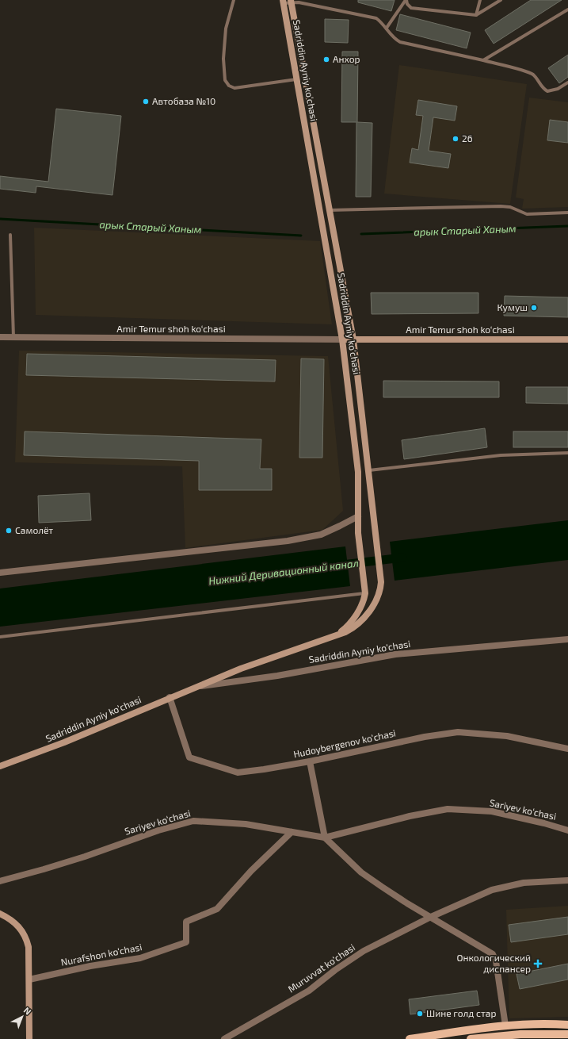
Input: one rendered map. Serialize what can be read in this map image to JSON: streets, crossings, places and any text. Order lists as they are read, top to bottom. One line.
{"streets":{"main road":["Sadriddin Ayniy ko‘chasi","Amir Temur shoh ko‘chasi"],"street":["Hudoybergenov ko‘chasi","Sariyev ko‘chasi","Nurafshon ko‘chasi","Muruvvat ko‘chasi"]},"crossings":[["Sadriddin Ayniy ko‘chasi","Amir Temur shoh ko‘chasi"],["Sadriddin Ayniy ko‘chasi","Hudoybergenov ko‘chasi"],["Sariyev ko‘chasi","Nurafshon ko‘chasi"]],"water":["арык Старый Ханым","Нижний Деривационный канал"],"places":{"other":["Анхор","Автобаза №10","26","Кумуш","Самолёт","Шине голд стар"],"health":["Онкологический диспансер"]},"north":"top right"}
